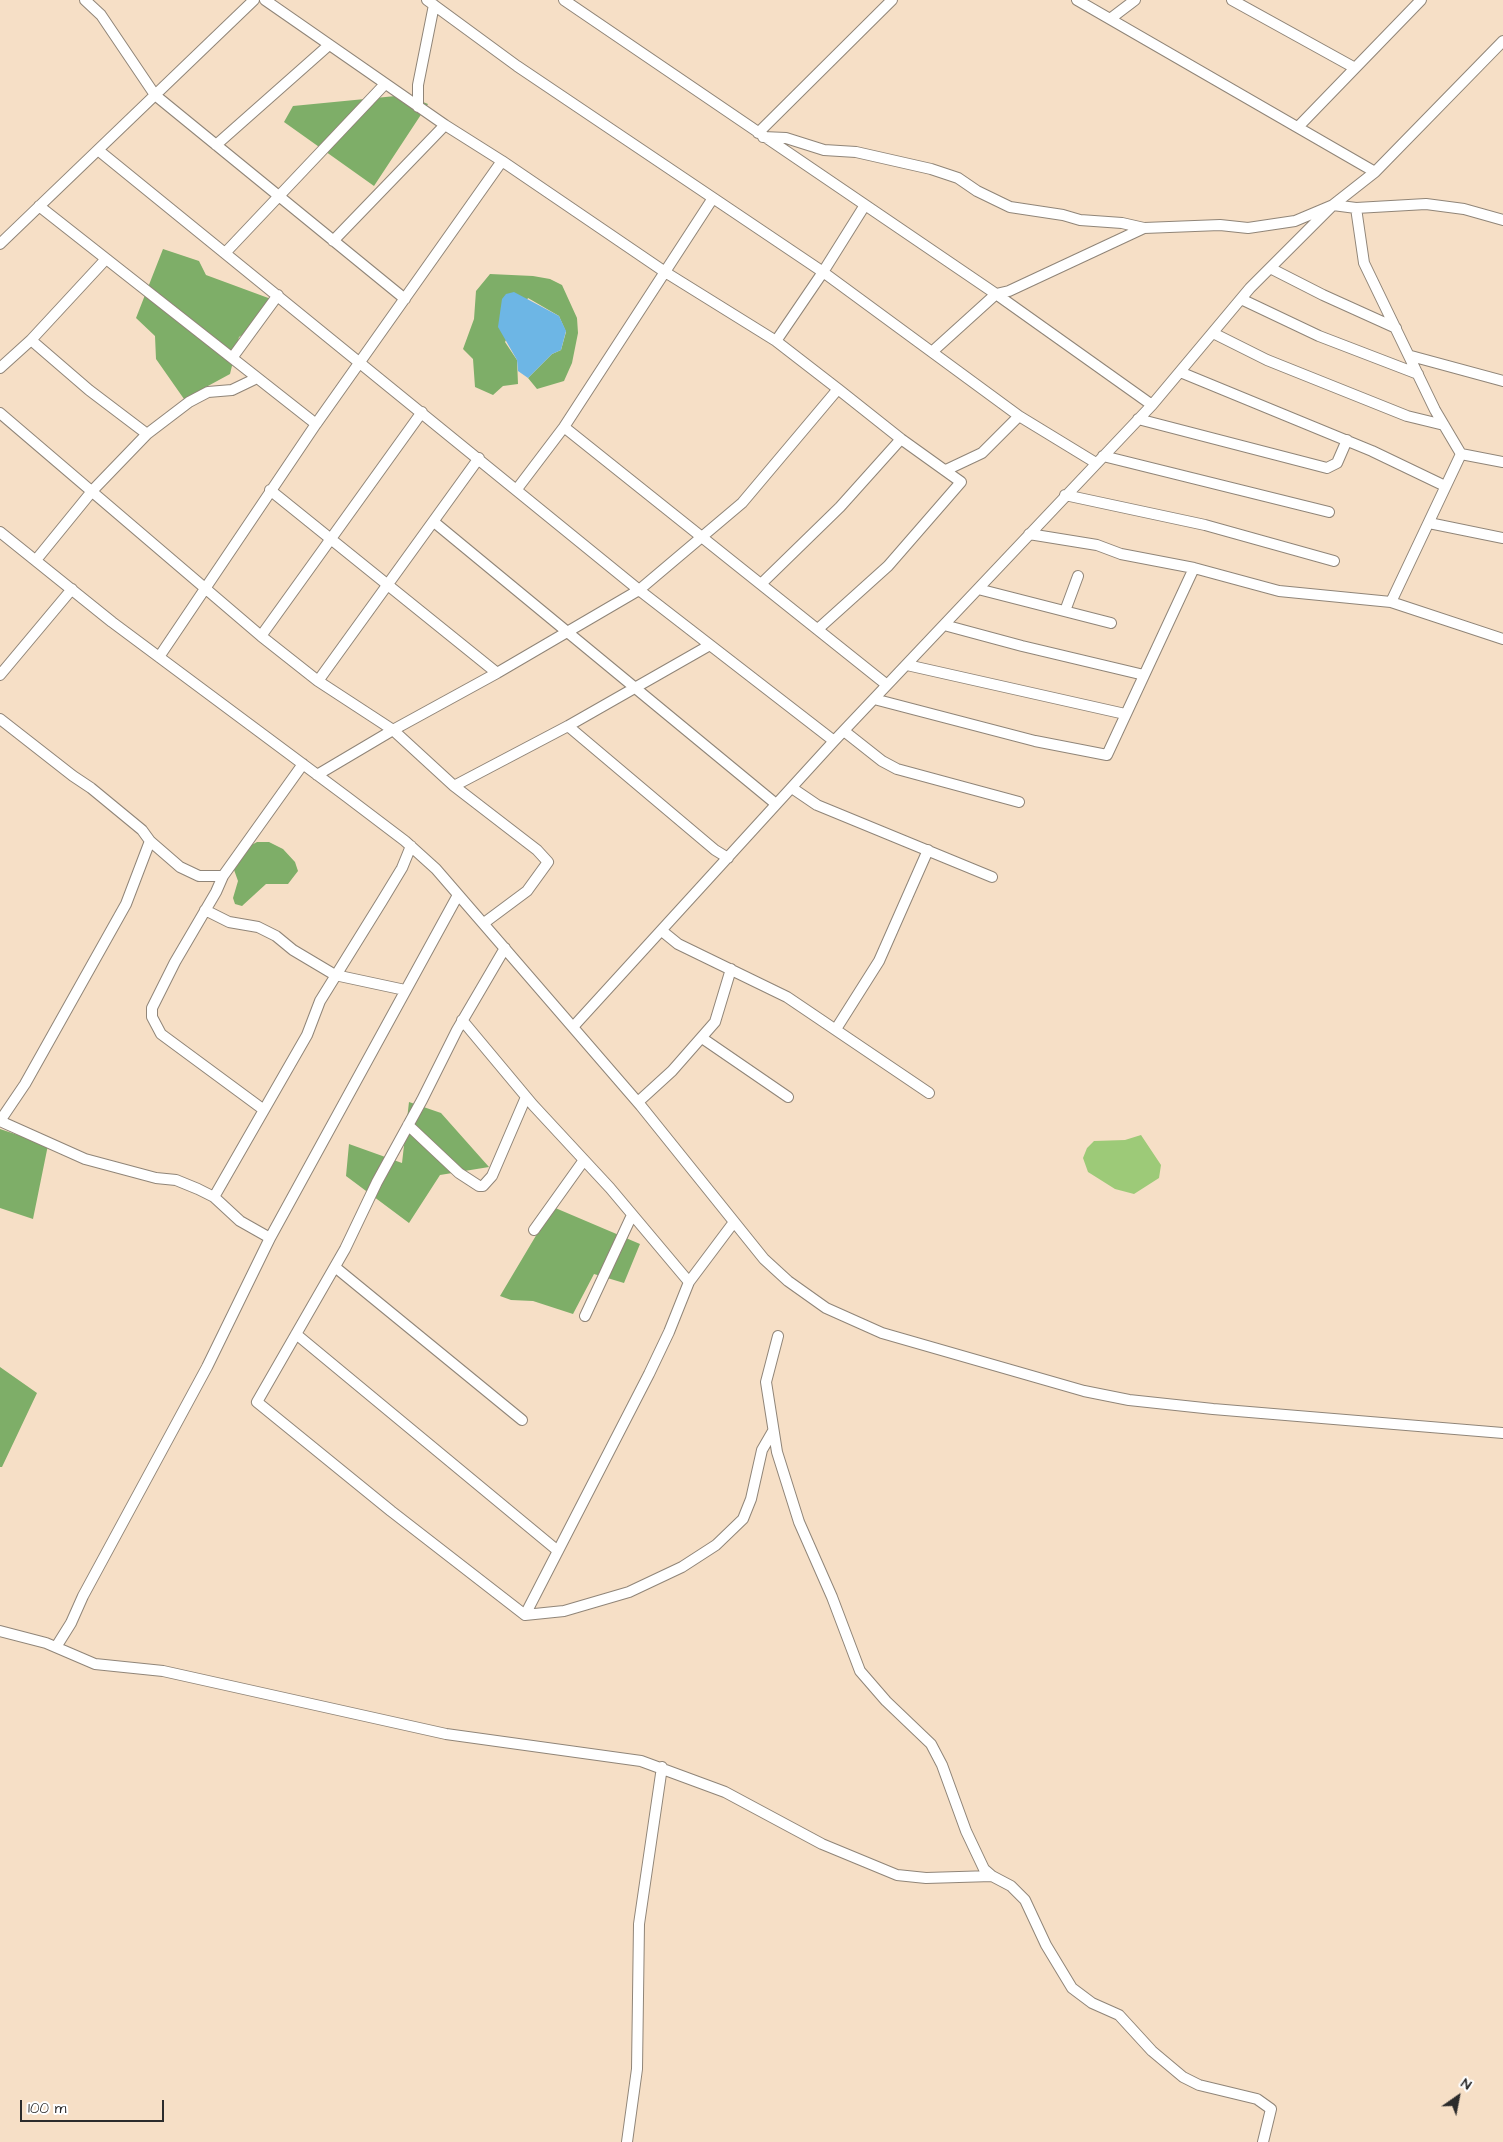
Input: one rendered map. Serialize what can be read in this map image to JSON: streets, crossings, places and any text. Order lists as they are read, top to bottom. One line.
{"scale_bar":"100 m","north":"top right"}
